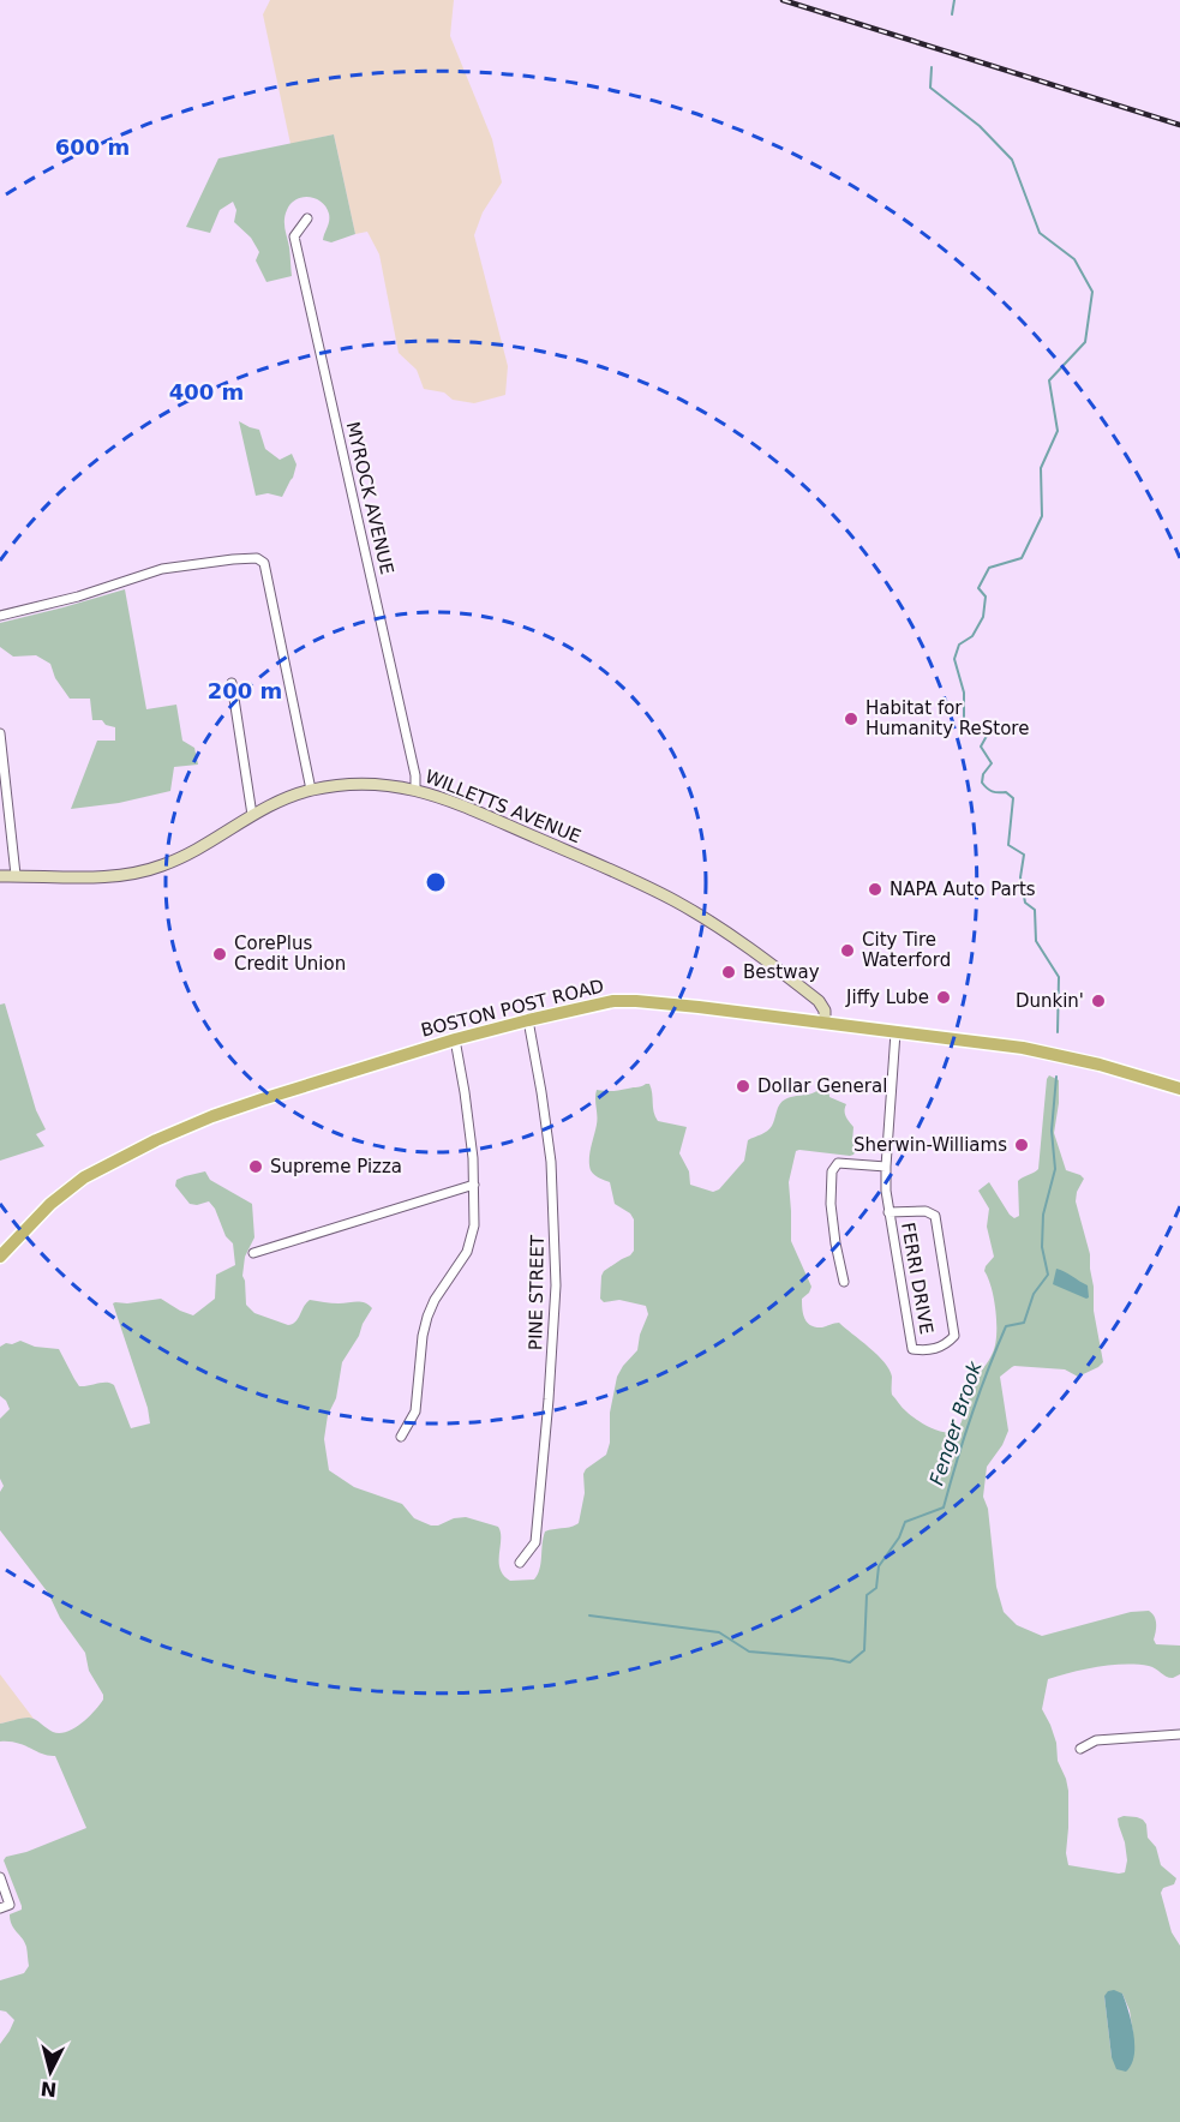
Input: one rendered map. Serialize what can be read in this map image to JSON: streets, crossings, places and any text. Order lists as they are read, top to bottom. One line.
{"streets":{"main road":["BOSTON POST ROAD"],"street":["MYROCK AVENUE","WILLETTS AVENUE","FERRI DRIVE","PINE STREET"]},"crossings":[["MYROCK AVENUE","WILLETTS AVENUE"],["WILLETTS AVENUE","BOSTON POST ROAD"],["BOSTON POST ROAD","FERRI DRIVE"],["BOSTON POST ROAD","PINE STREET"]],"water":["Fenger Brook"],"places":["Habitat for Humanity ReStore","NAPA Auto Parts","City Tire Waterford","CorePlus Credit Union","Bestway","Jiffy Lube","Dunkin'","Dollar General","Sherwin-Williams","Supreme Pizza"],"north":"bottom","rings":["600 m","400 m","200 m"]}
